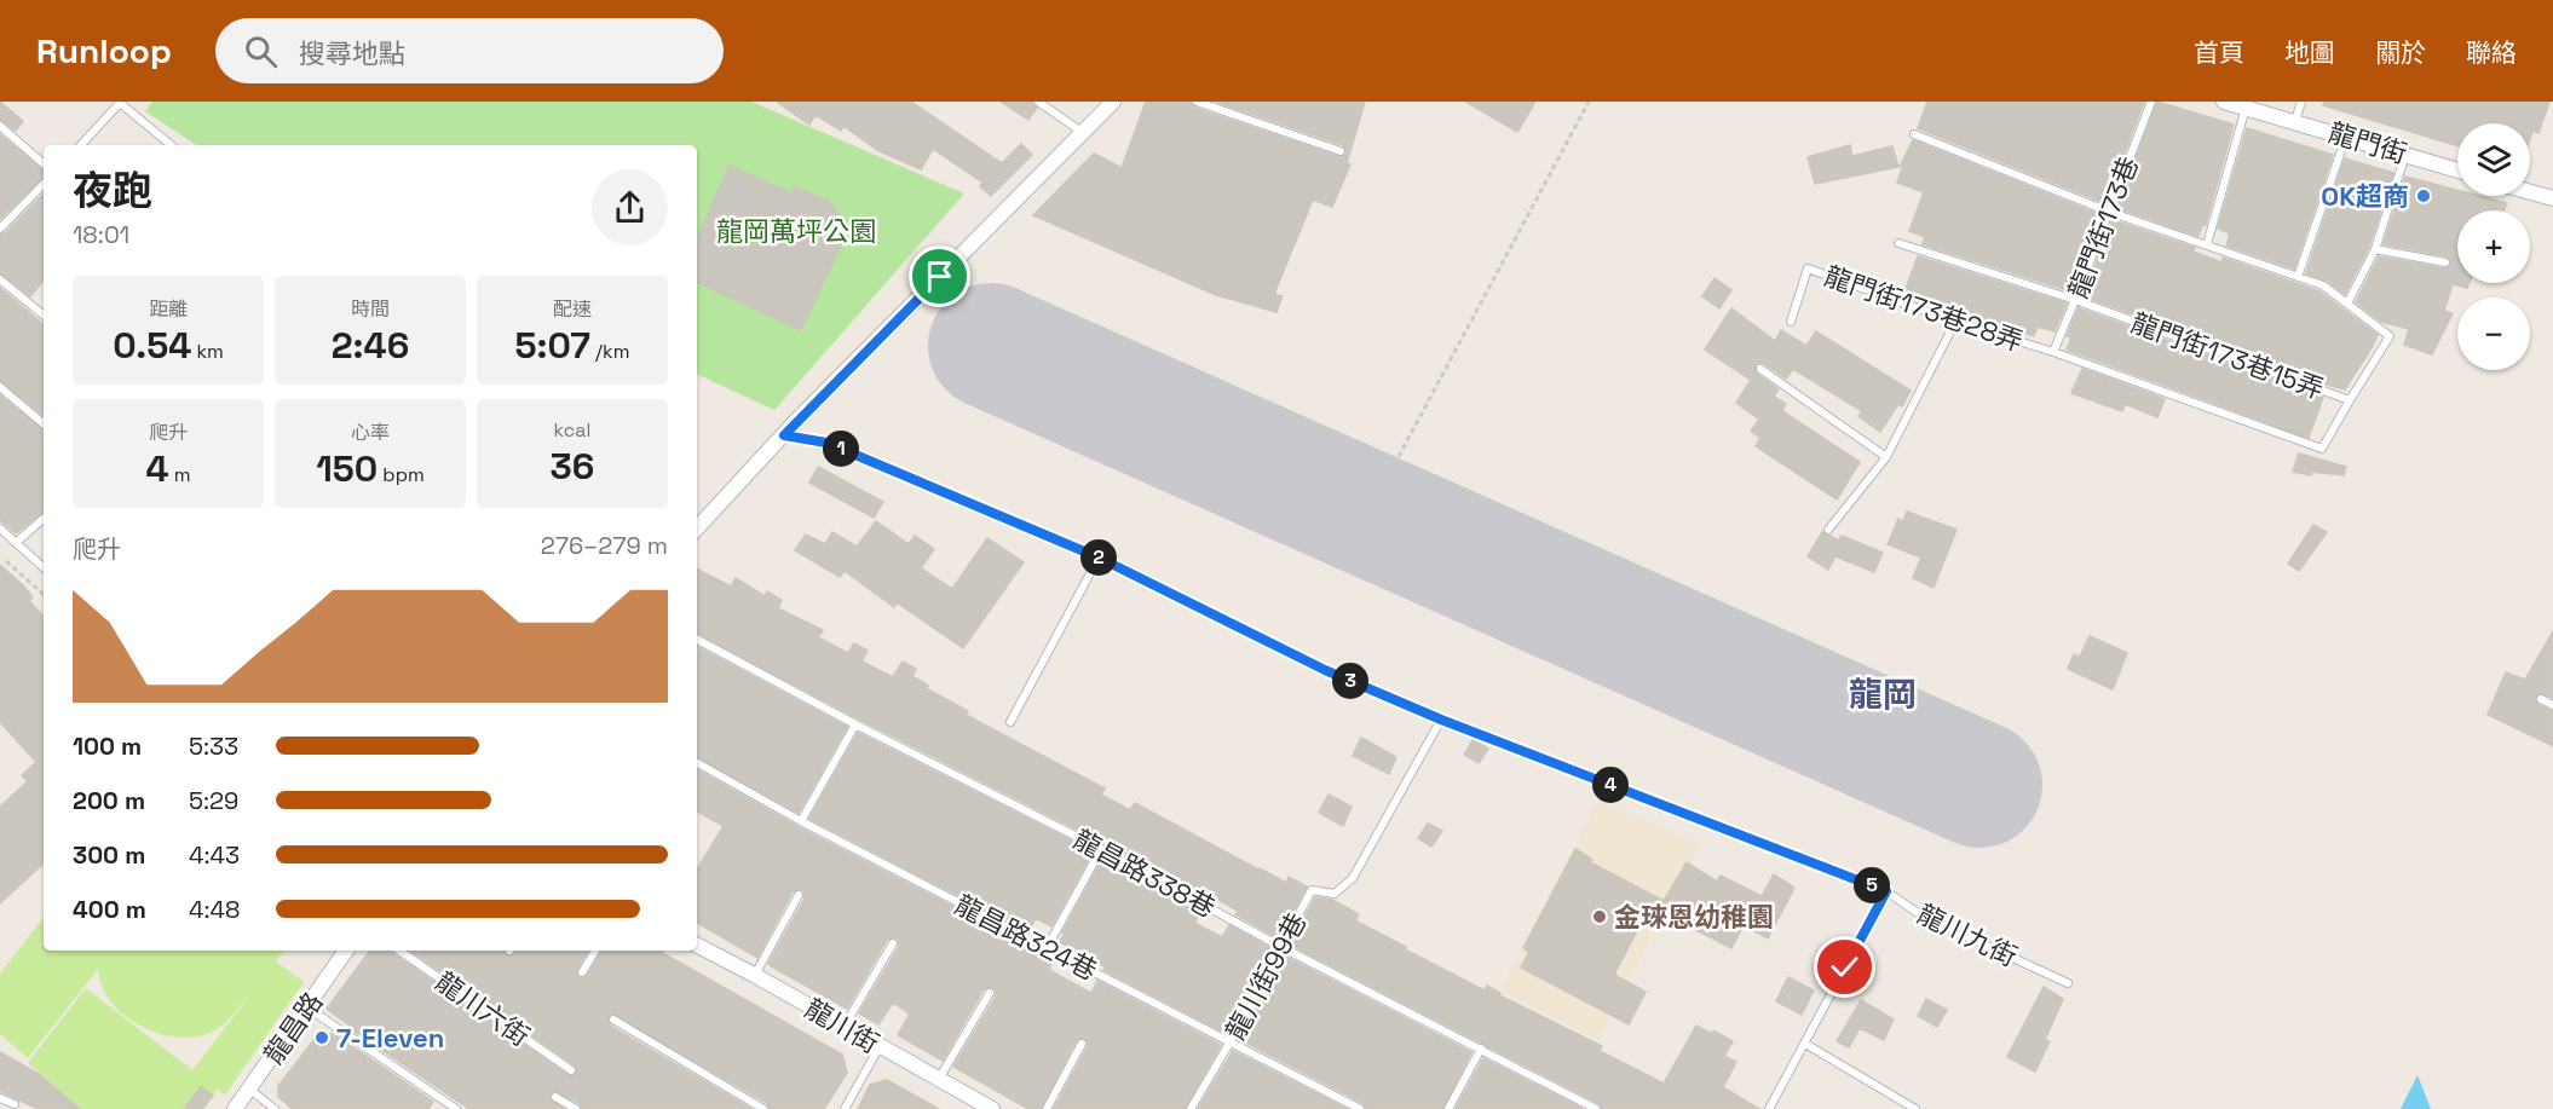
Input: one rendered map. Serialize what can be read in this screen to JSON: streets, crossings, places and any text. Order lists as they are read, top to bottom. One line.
{"streets":{"street":["龍門街","龍川街","龍昌路"],"lane":["龍門街173巷","龍門街173巷28弄","龍門街173巷15弄","龍昌路338巷","龍川九街","龍昌路324巷","龍川街99巷","龍川六街"]},"crossings":[["龍門街173巷","龍門街173巷28弄"],["龍門街173巷","龍門街173巷15弄"],["龍門街173巷28弄","龍門街173巷15弄"],["龍昌路338巷","龍川街99巷"],["龍川九街","龍川街99巷"],["龍昌路324巷","龍川街99巷"]],"districts":["龍岡"],"parks":["龍岡萬坪公園"],"places":["OK超商","金琜恩幼稚園","7-Eleven"],"page":{"header":"Runloop","search":"搜尋地點","nav":["首頁","地圖","關於","聯絡"],"map_buttons":["+","−"],"heading":["夜跑","18:01"],"stats":[["距離","0.54 km"],["時間","2:46"],["配速","5:07 /km"],["爬升","4 m"],["心率","150 bpm"],["kcal","36"]],"pins":["1","2","3","4","5"],"chart":["爬升","276–279 m"],"list":[{"name":"100 m","note":"5:33"},{"name":"200 m","note":"5:29"},{"name":"300 m","note":"4:43"},{"name":"400 m","note":"4:48"}]}}
